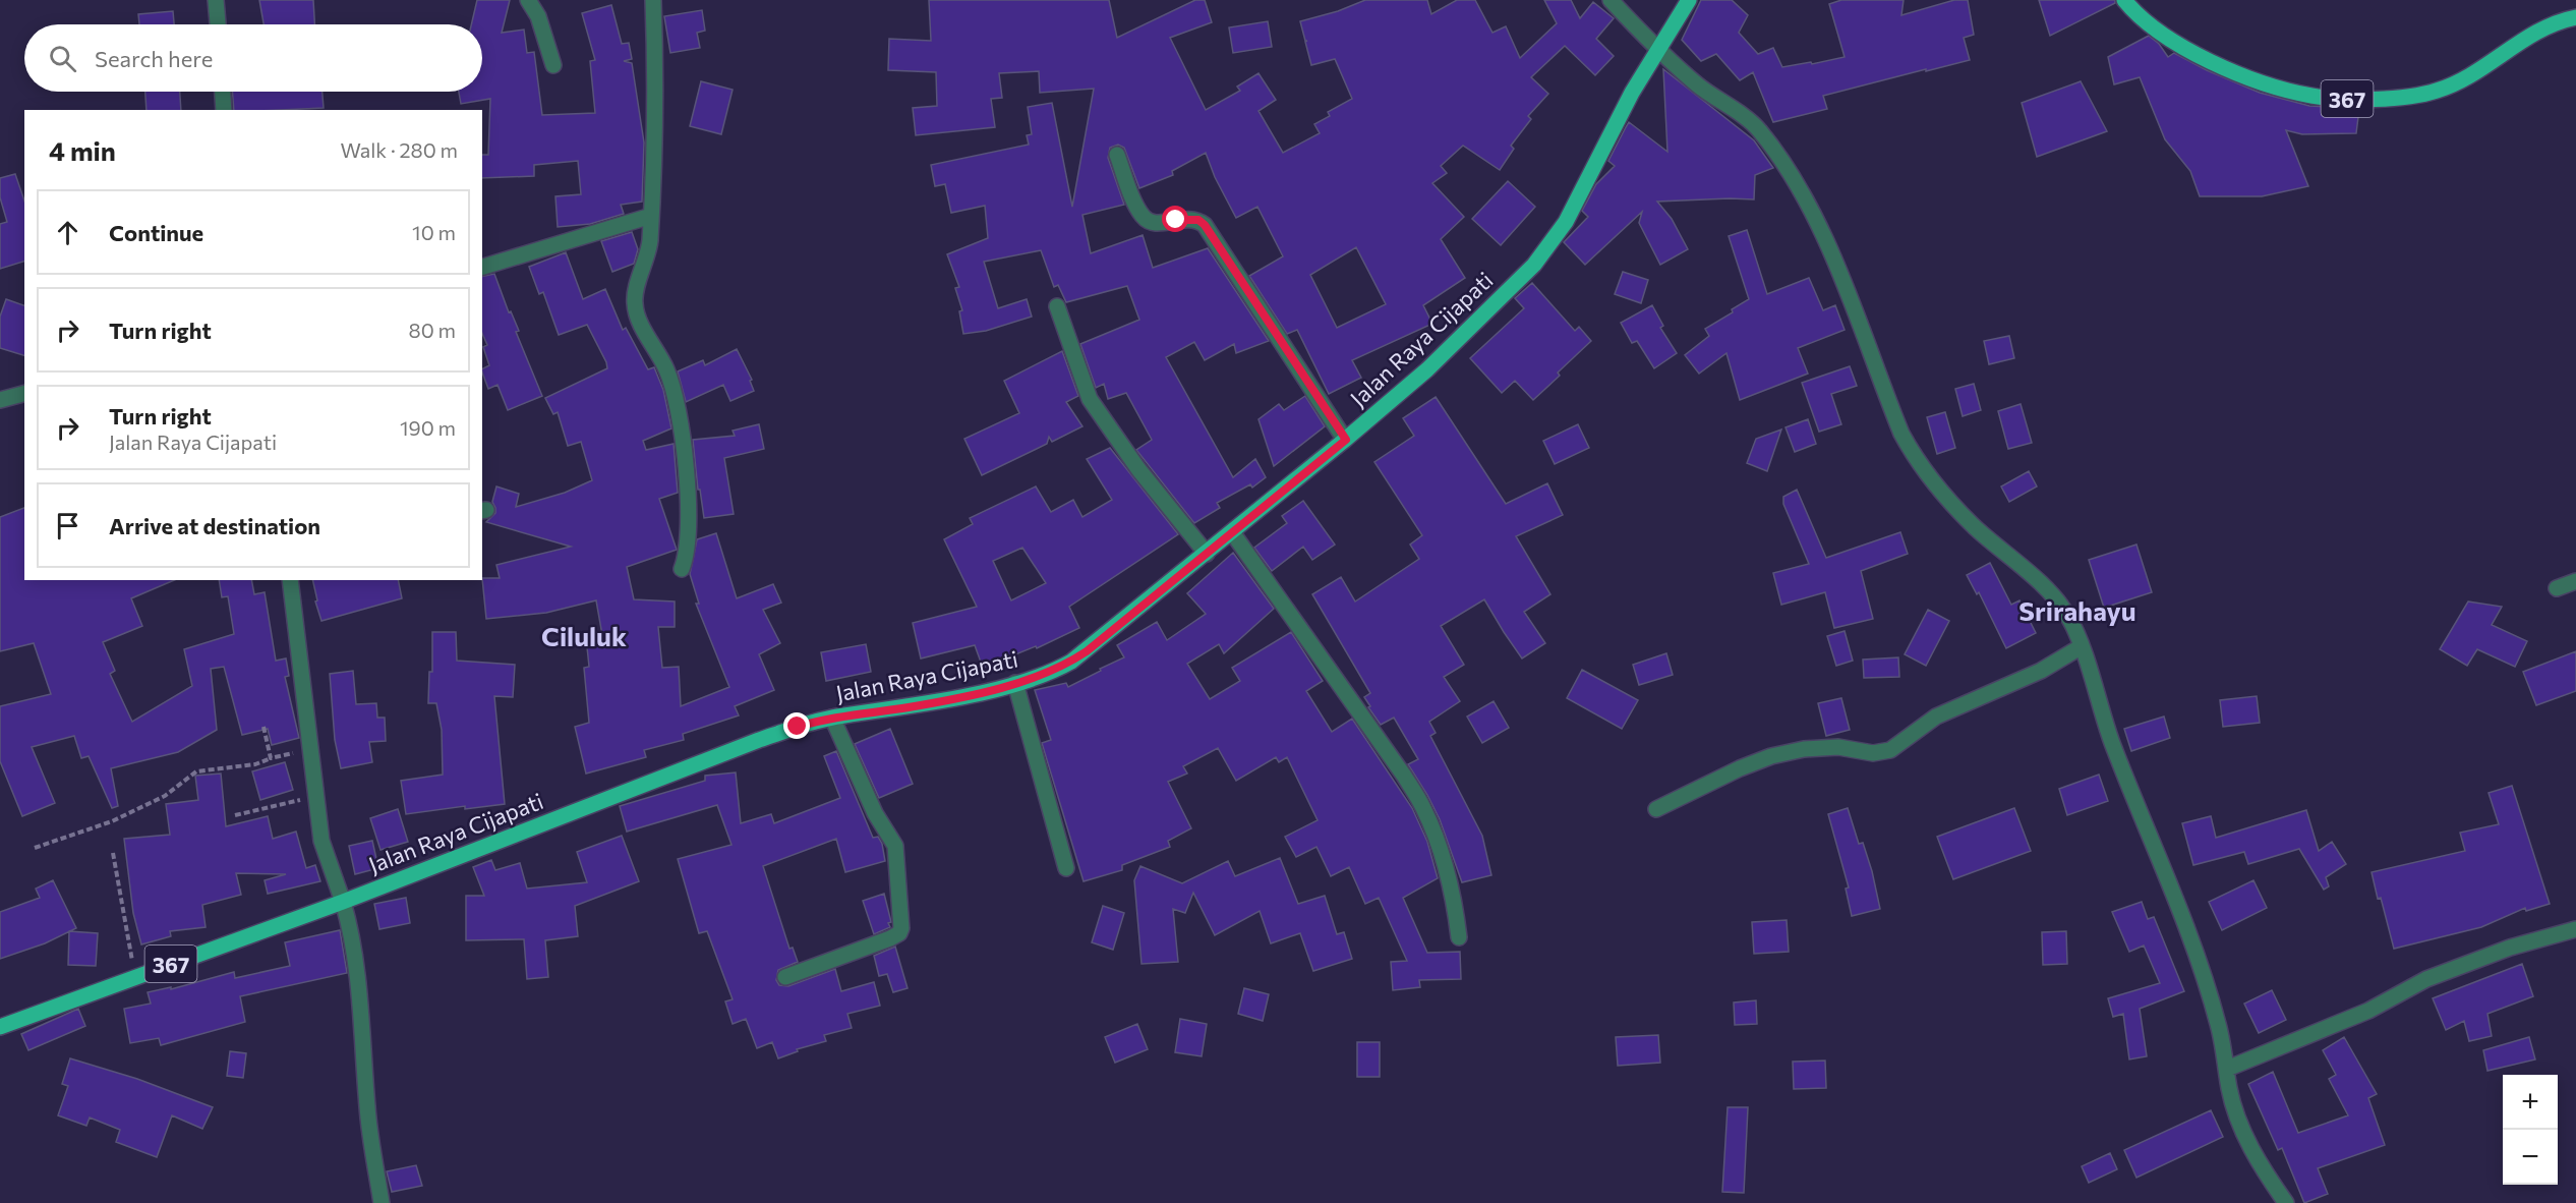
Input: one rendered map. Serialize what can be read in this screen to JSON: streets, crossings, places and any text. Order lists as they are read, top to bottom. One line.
{"streets":{"main road":["367","Jalan Raya Cijapati"]},"districts":["Srirahayu","Ciluluk"],"page":{"search":"Search here","heading":["4 min","Walk · 280 m"],"list":[["Continue","10 m"],["Turn right","80 m"],["Turn right","Jalan Raya Cijapati","190 m"],"Arrive at destination"],"map_buttons":["+","−"]}}
